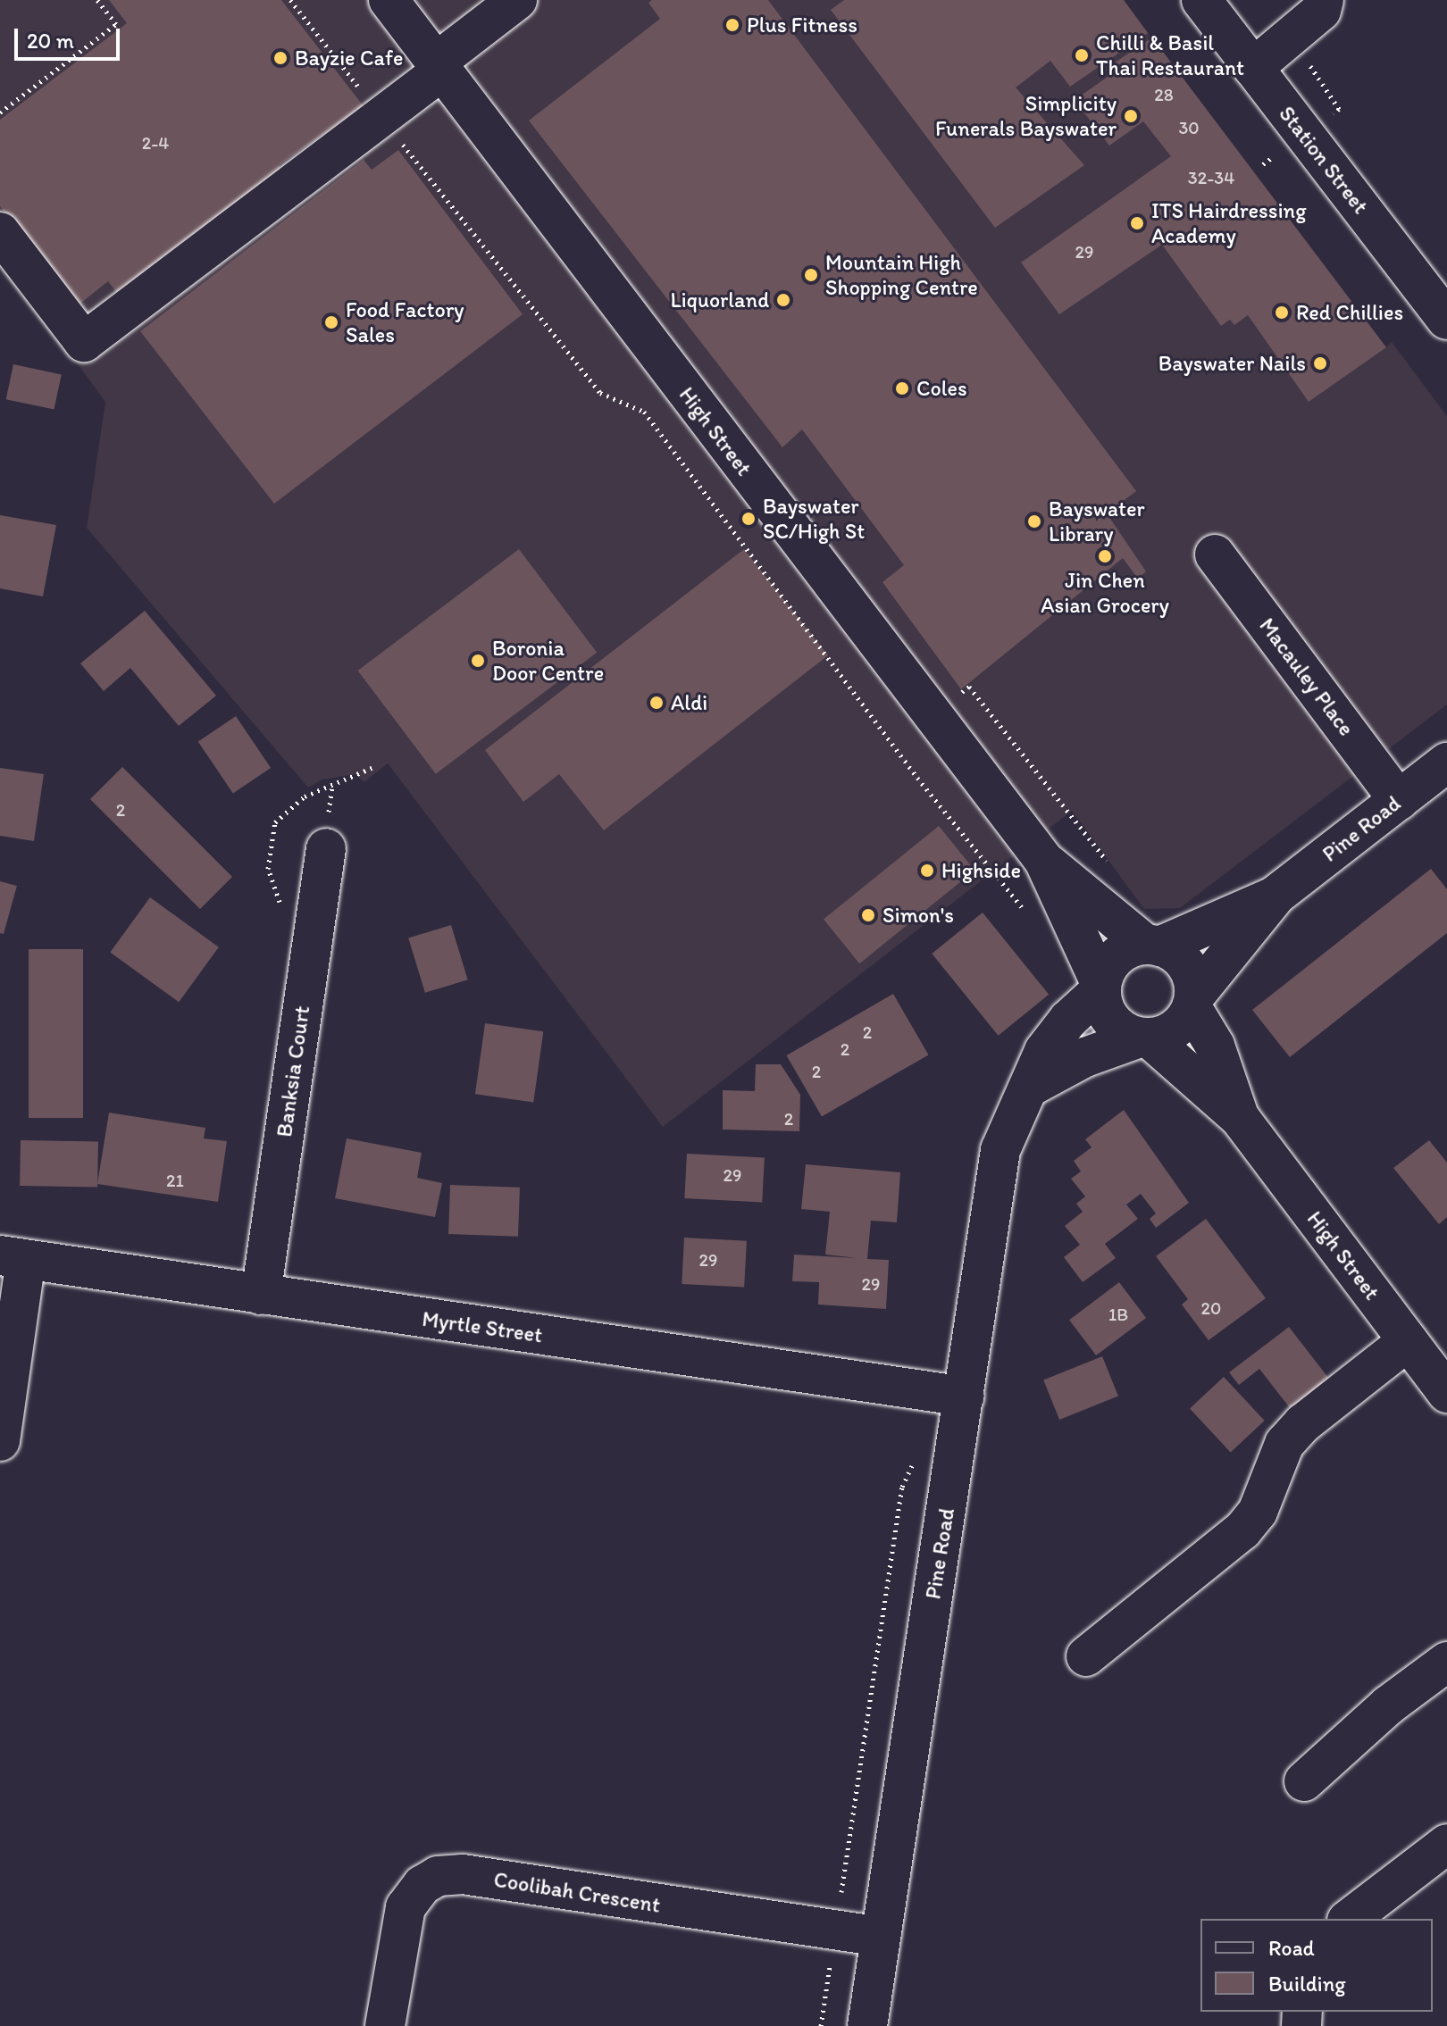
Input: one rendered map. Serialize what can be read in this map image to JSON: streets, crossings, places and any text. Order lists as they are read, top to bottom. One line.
{"streets":{"street":["Station Street","High Street","Macauley Place","Pine Road","Banksia Court","Myrtle Street","Coolibah Crescent"]},"crossings":[["High Street","Pine Road"],["Macauley Place","Pine Road"],["Pine Road","Myrtle Street"],["Pine Road","Coolibah Crescent"],["Banksia Court","Myrtle Street"]],"places":["Plus Fitness","Chilli & Basil Thai Restaurant","Bayzie Cafe","Simplicity Funerals Bayswater","ITS Hairdressing Academy","Mountain High Shopping Centre","Liquorland","Red Chillies","Food Factory Sales","Bayswater Nails","Coles","Bayswater SC/High St","Bayswater Library","Jin Chen Asian Grocery","Boronia Door Centre","Aldi","Highside","Simon's"],"house_numbers":["28","30","2-4","32-34","29","2","2","2","2","2","29","21","29","29","20","1B"],"legend":["Road","Building"],"scale_bar":"20 m"}
